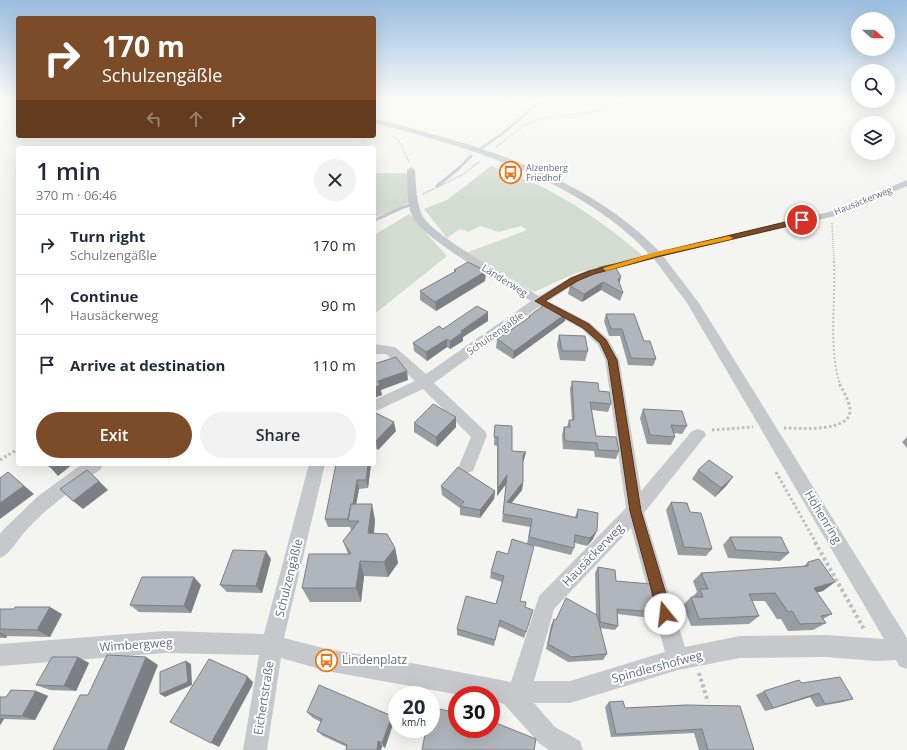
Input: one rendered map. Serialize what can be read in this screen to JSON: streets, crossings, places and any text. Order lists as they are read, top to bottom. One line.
{"streets":{"street":["Hausäckerweg","Länderweg","Schulzengäßle","Höhenring","Wimbergweg","Spindlershofweg","Eichertstraße"]},"crossings":[["Hausäckerweg","Länderweg"],["Hausäckerweg","Schulzengäßle"],["Hausäckerweg","Höhenring"],["Hausäckerweg","Spindlershofweg"],["Länderweg","Schulzengäßle"],["Länderweg","Spindlershofweg"],["Schulzengäßle","Höhenring"],["Schulzengäßle","Wimbergweg"],["Schulzengäßle","Spindlershofweg"],["Schulzengäßle","Eichertstraße"],["Höhenring","Spindlershofweg"],["Wimbergweg","Spindlershofweg"],["Wimbergweg","Eichertstraße"],["Spindlershofweg","Eichertstraße"]],"places":{"bus stop":["Alzenberg Friedhof","Lindenplatz"]},"north":"right","page":{"turn":["170 m","Schulzengäßle"],"heading":["1 min","370 m · 06:46"],"list":[{"name":"Turn right","note":"Schulzengäßle","value":"170 m"},{"name":"Continue","note":"Hausäckerweg","value":"90 m"},{"name":"Arrive at destination","value":"110 m"}],"buttons":["Exit","Share"],"speed":"20 km/h","limit":"30"}}
